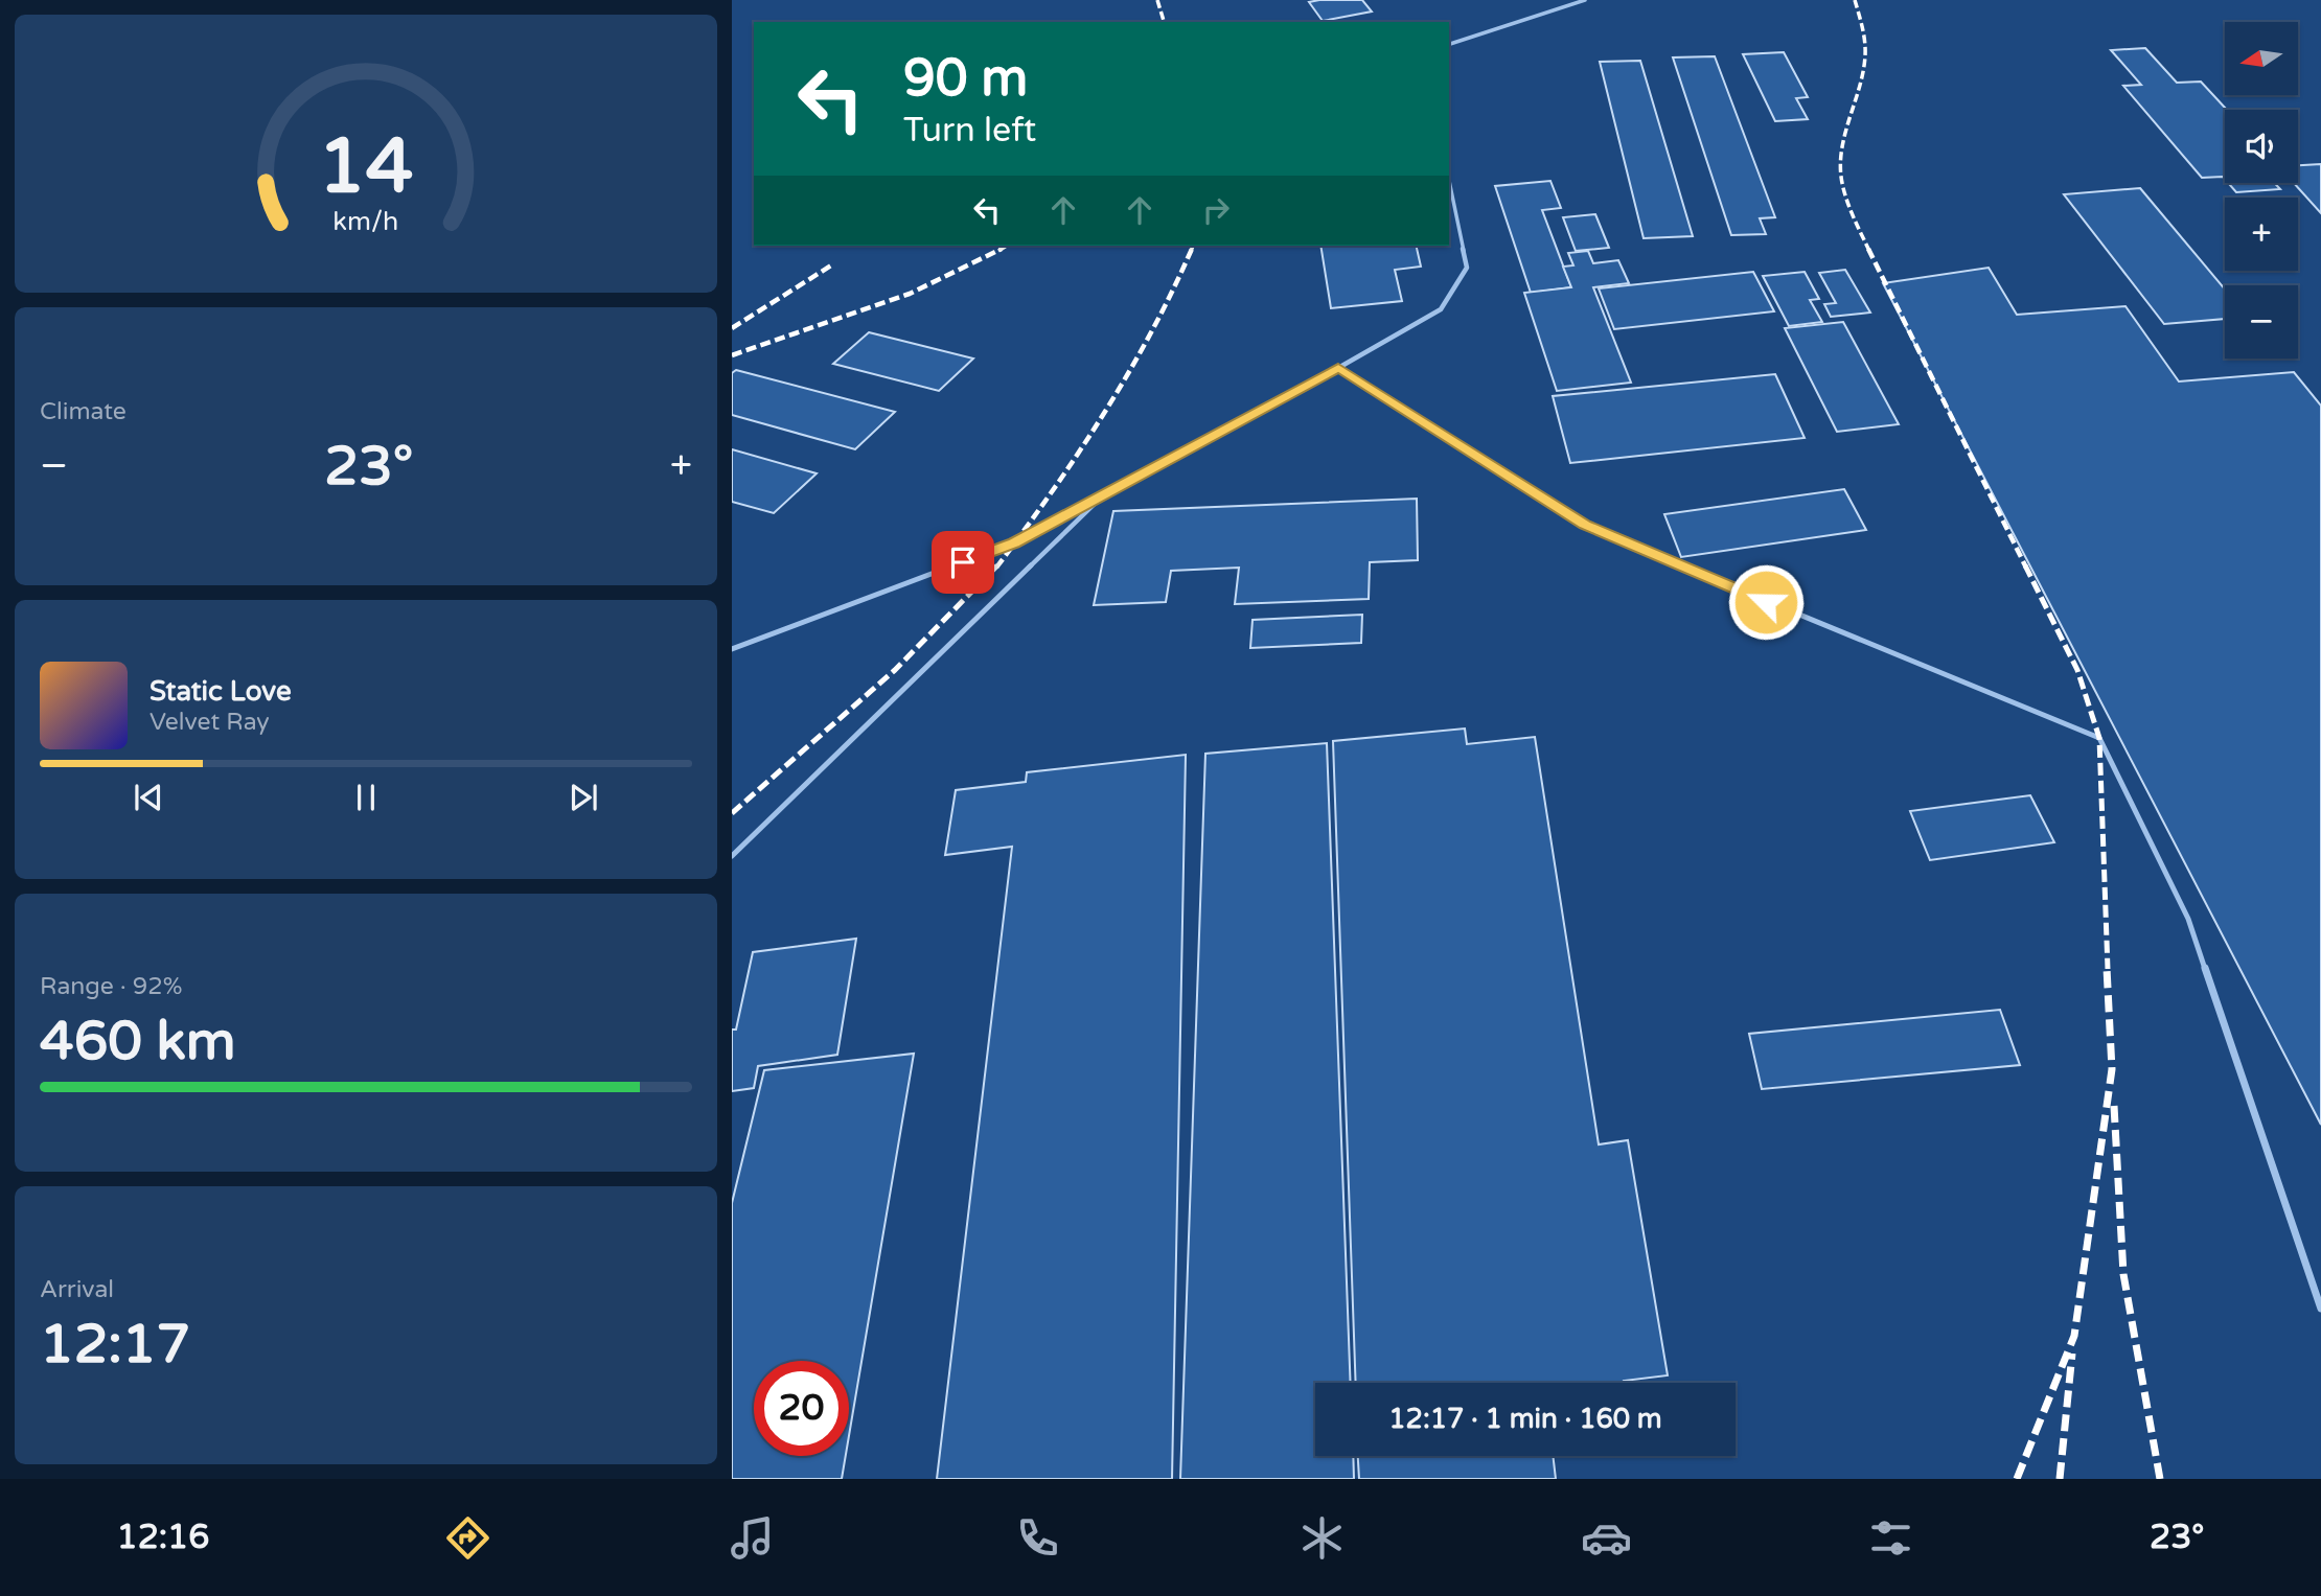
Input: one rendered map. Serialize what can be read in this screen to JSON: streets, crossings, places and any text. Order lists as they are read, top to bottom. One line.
{"north":"left","page":{"map_buttons":["+","−"],"turn":["90 m","Turn left"],"tile":["Climate",["Range · 92%","460 km"],["Arrival","12:17"]],"heat":["−","23°","+"],"song":["Static Love","Velvet Ray"],"limit":"20","trip":"12:17 · 1 min · 160 m","tabs":["12:16","23°"],"gauge":["14","km/h"]}}
